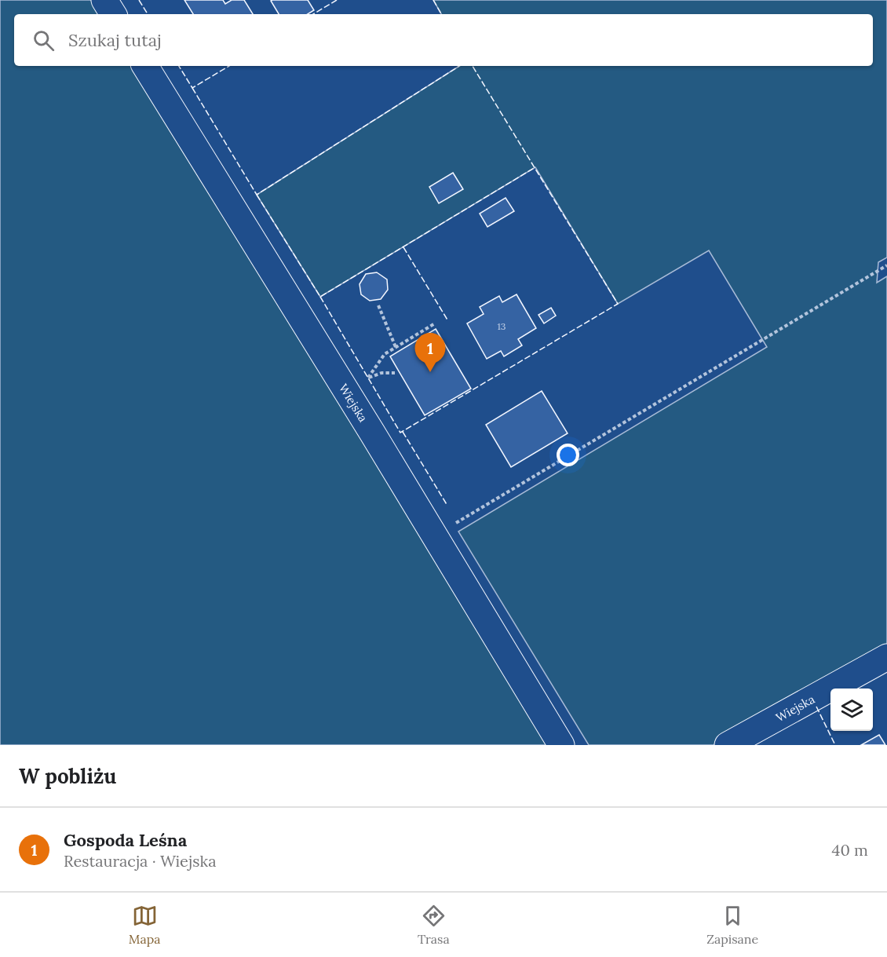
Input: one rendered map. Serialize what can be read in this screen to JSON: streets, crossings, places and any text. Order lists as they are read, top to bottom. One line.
{"streets":{"street":["Wiejska"]},"house_numbers":["13"],"page":{"search":"Szukaj tutaj","pins":"1","heading":"W pobliżu","list":[{"mark":"1","name":"Gospoda Leśna","note":"Restauracja · Wiejska","value":"40 m"}],"nav":["Mapa","Trasa","Zapisane"]}}
